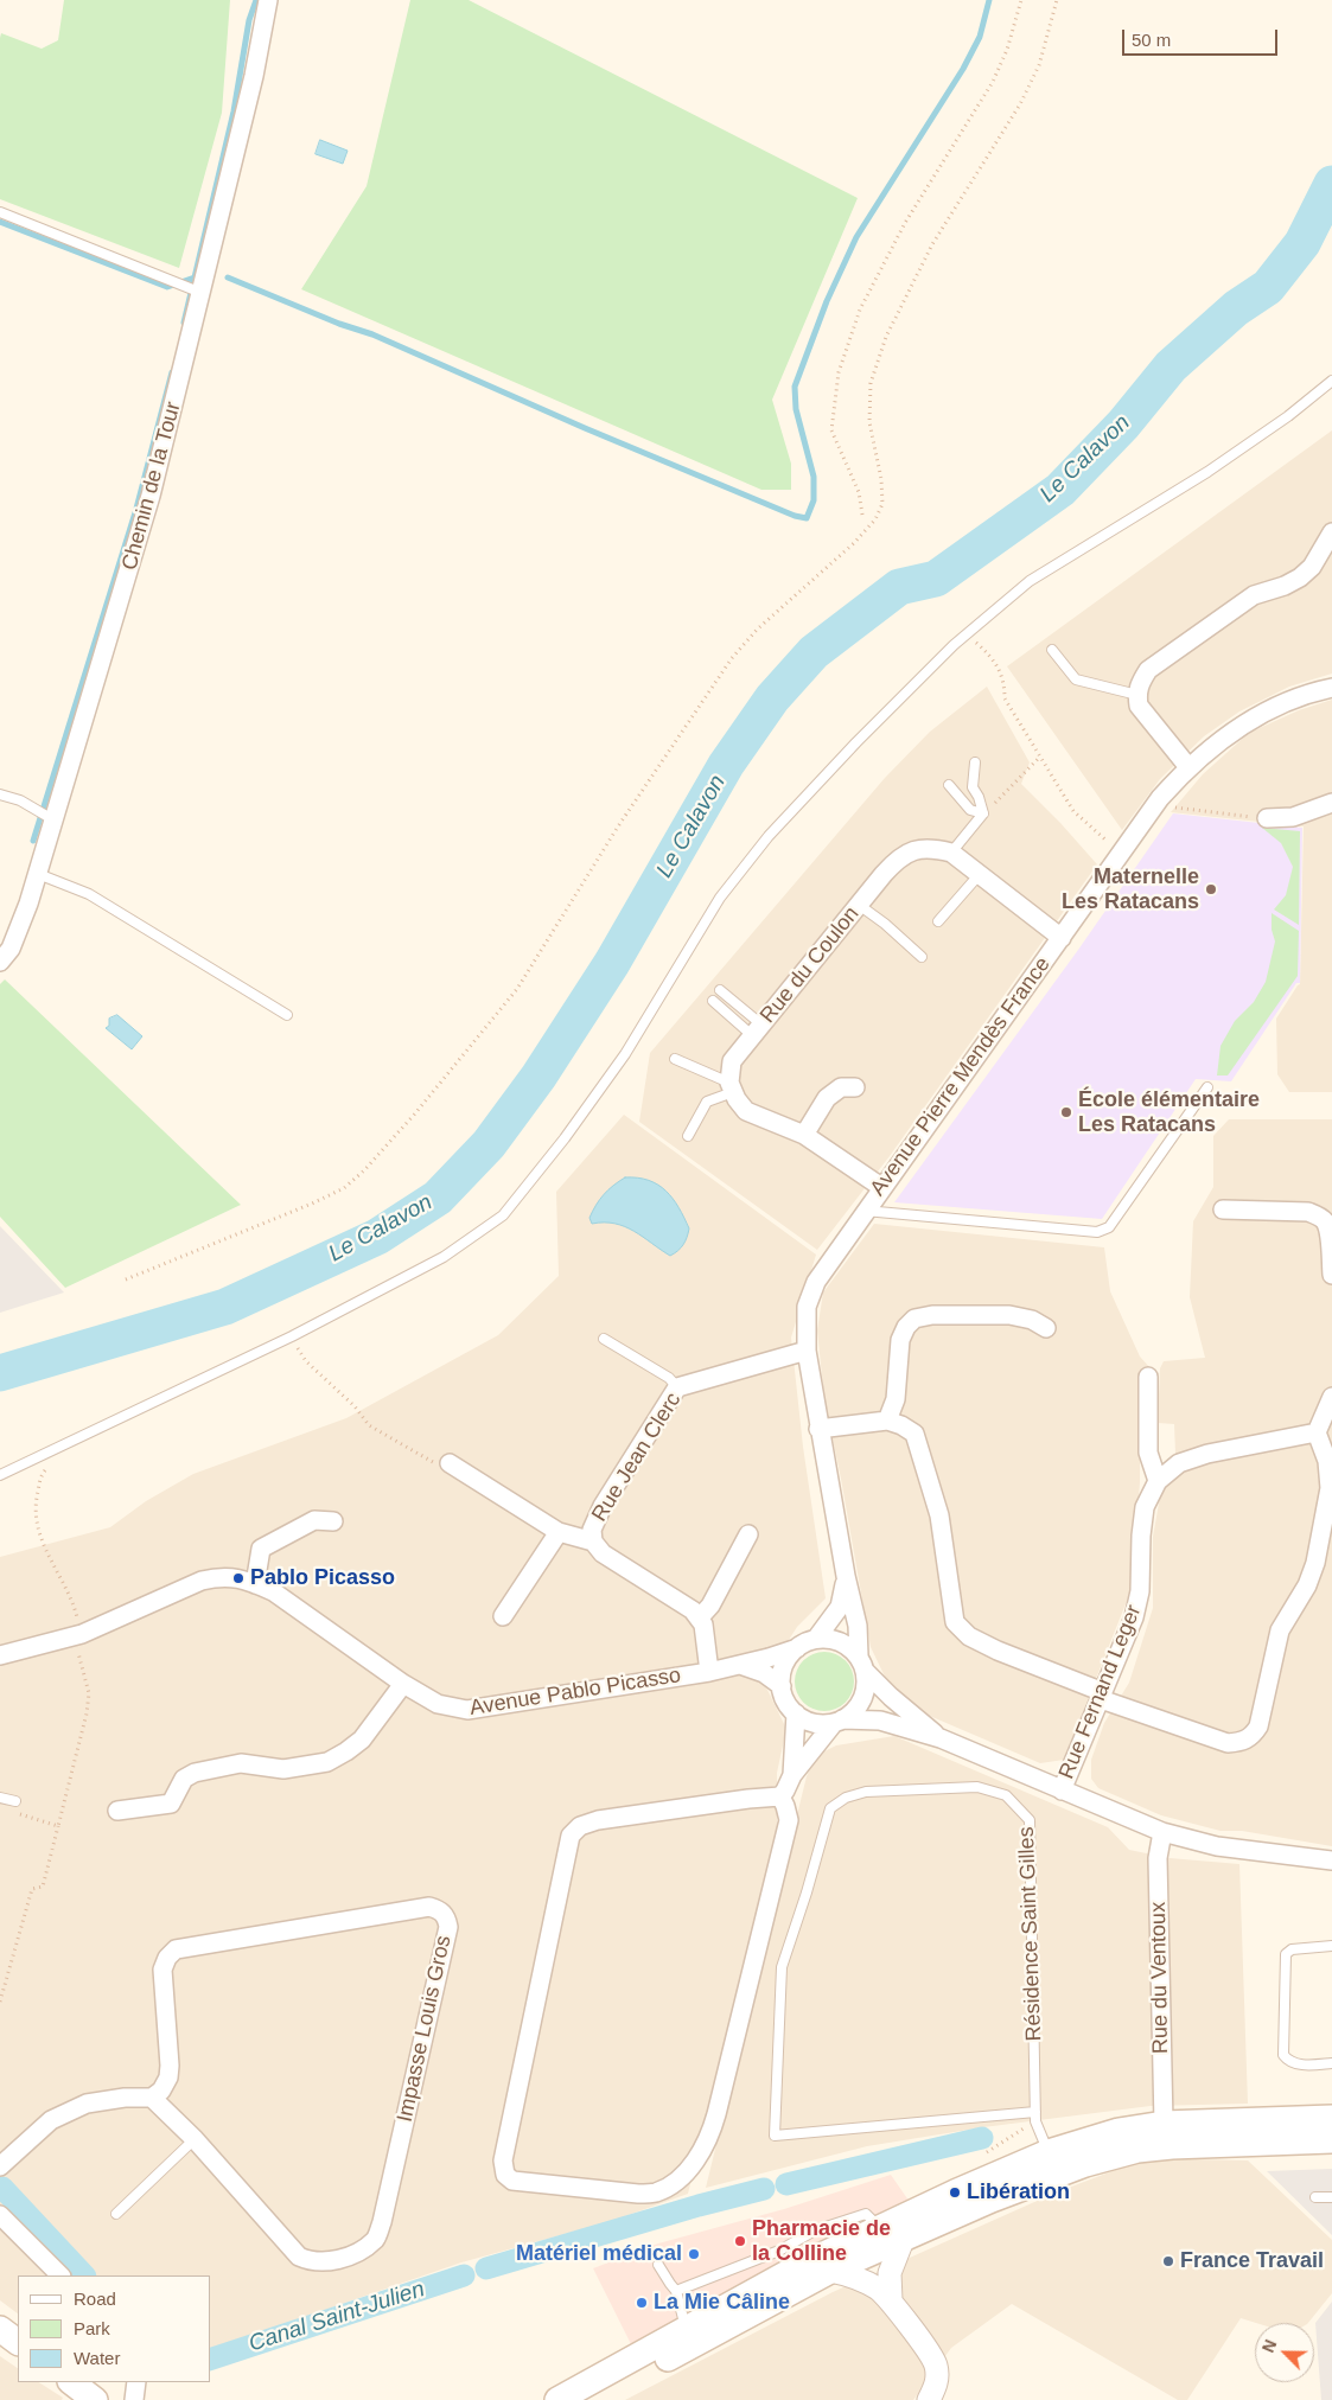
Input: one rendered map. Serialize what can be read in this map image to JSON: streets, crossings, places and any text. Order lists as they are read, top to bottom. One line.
{"streets":{"street":["Chemin de la Tour","Rue du Coulon","Avenue Pierre Mendès France","Rue Jean Clerc","Avenue Pablo Picasso","Rue Fernand Leger","Rue du Ventoux","Impasse Louis Gros"],"lane":["Résidence Saint Gilles"]},"crossings":[["Rue du Coulon","Avenue Pierre Mendès France"],["Avenue Pierre Mendès France","Rue Jean Clerc"],["Avenue Pierre Mendès France","Avenue Pablo Picasso"]],"water":["Le Calavon","Canal Saint-Julien"],"places":["Maternelle Les Ratacans","École élémentaire Les Ratacans","Pablo Picasso","Libération","Pharmacie de la Colline","Matériel médical","France Travail","La Mie Câline"],"legend":["Road","Park","Water"],"scale_bar":"50 m","north":"top left"}
